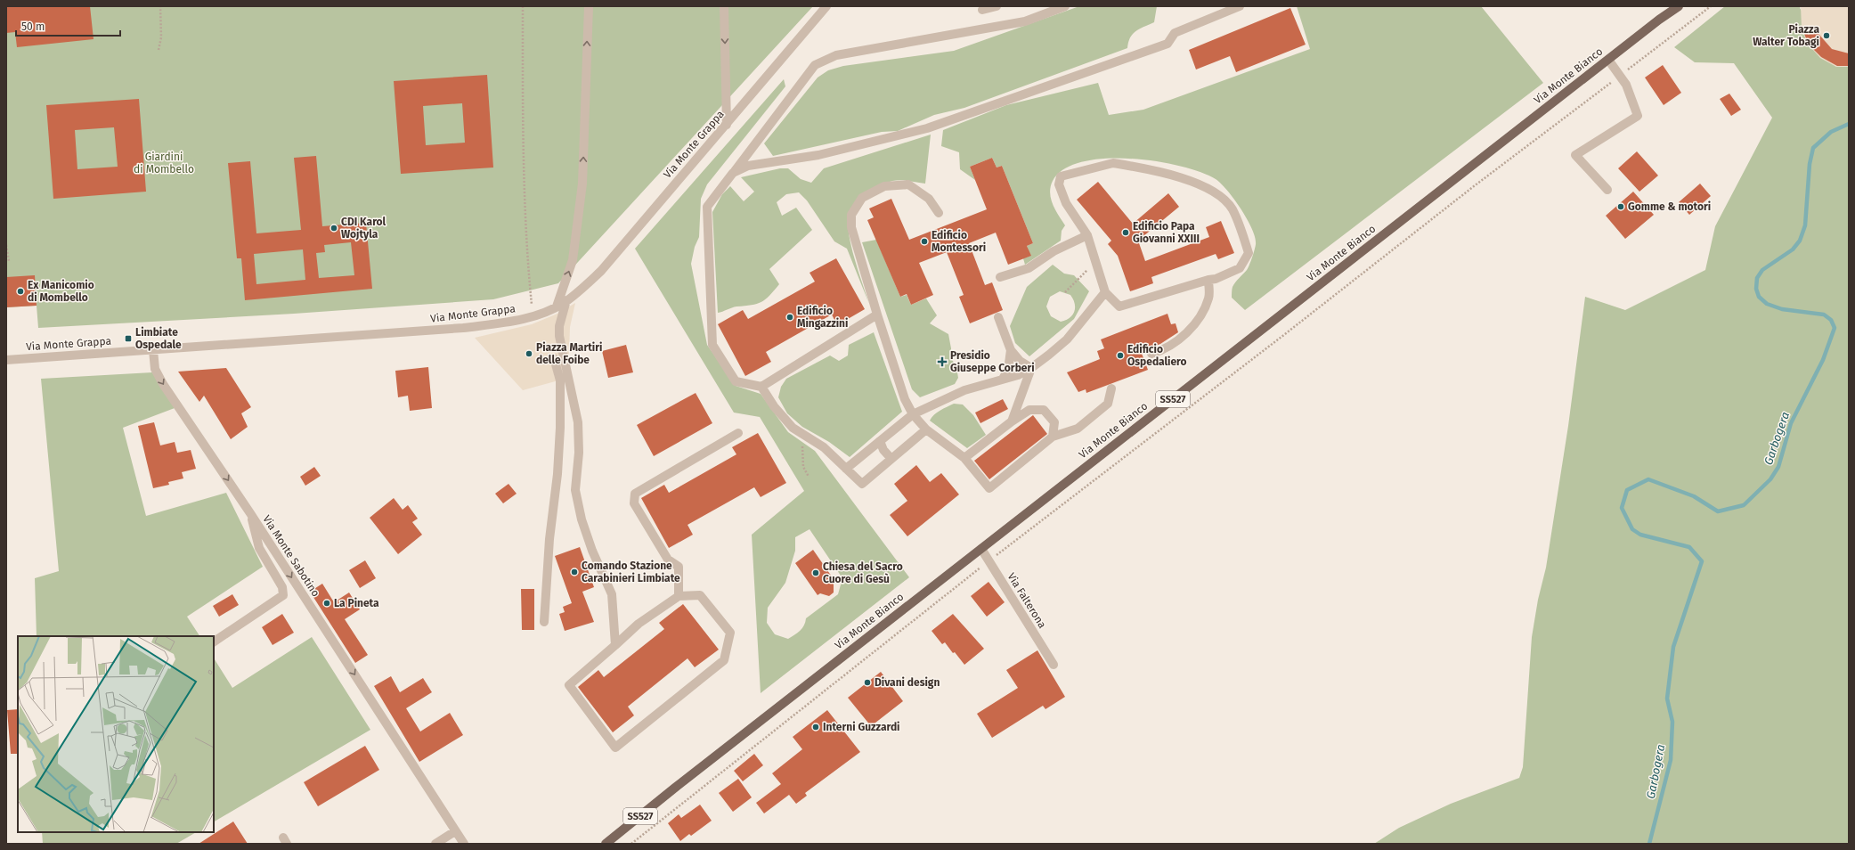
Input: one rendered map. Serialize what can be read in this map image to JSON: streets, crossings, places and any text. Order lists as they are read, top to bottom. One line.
{"streets":{"main road":["Via Monte Bianco","SS527"],"street":["Via Monte Grappa","Via Monte Sabotino","Via Falterona"]},"crossings":[["Via Monte Bianco","Via Falterona"],["Via Monte Grappa","Via Monte Sabotino"]],"one_way":["Via Monte Sabotino"],"water":["Garbogera"],"parks":["Giardini di Mombello"],"places":{"other":["Piazza Walter Tobagi","Gomme & motori","CDI Karol Wojtyla","Edificio Papa Giovanni XXIII","Edificio Montessori","Ex Manicomio di Mombello","Edificio Mingazzini","Piazza Martiri delle Foibe","Edificio Ospedaliero","Comando Stazione Carabinieri Limbiate","Chiesa del Sacro Cuore di Gesù","La Pineta","Divani design","Interni Guzzardi"],"transit":["Limbiate Ospedale"],"health":["Presidio Giuseppe Corberi"]},"scale_bar":"50 m"}
